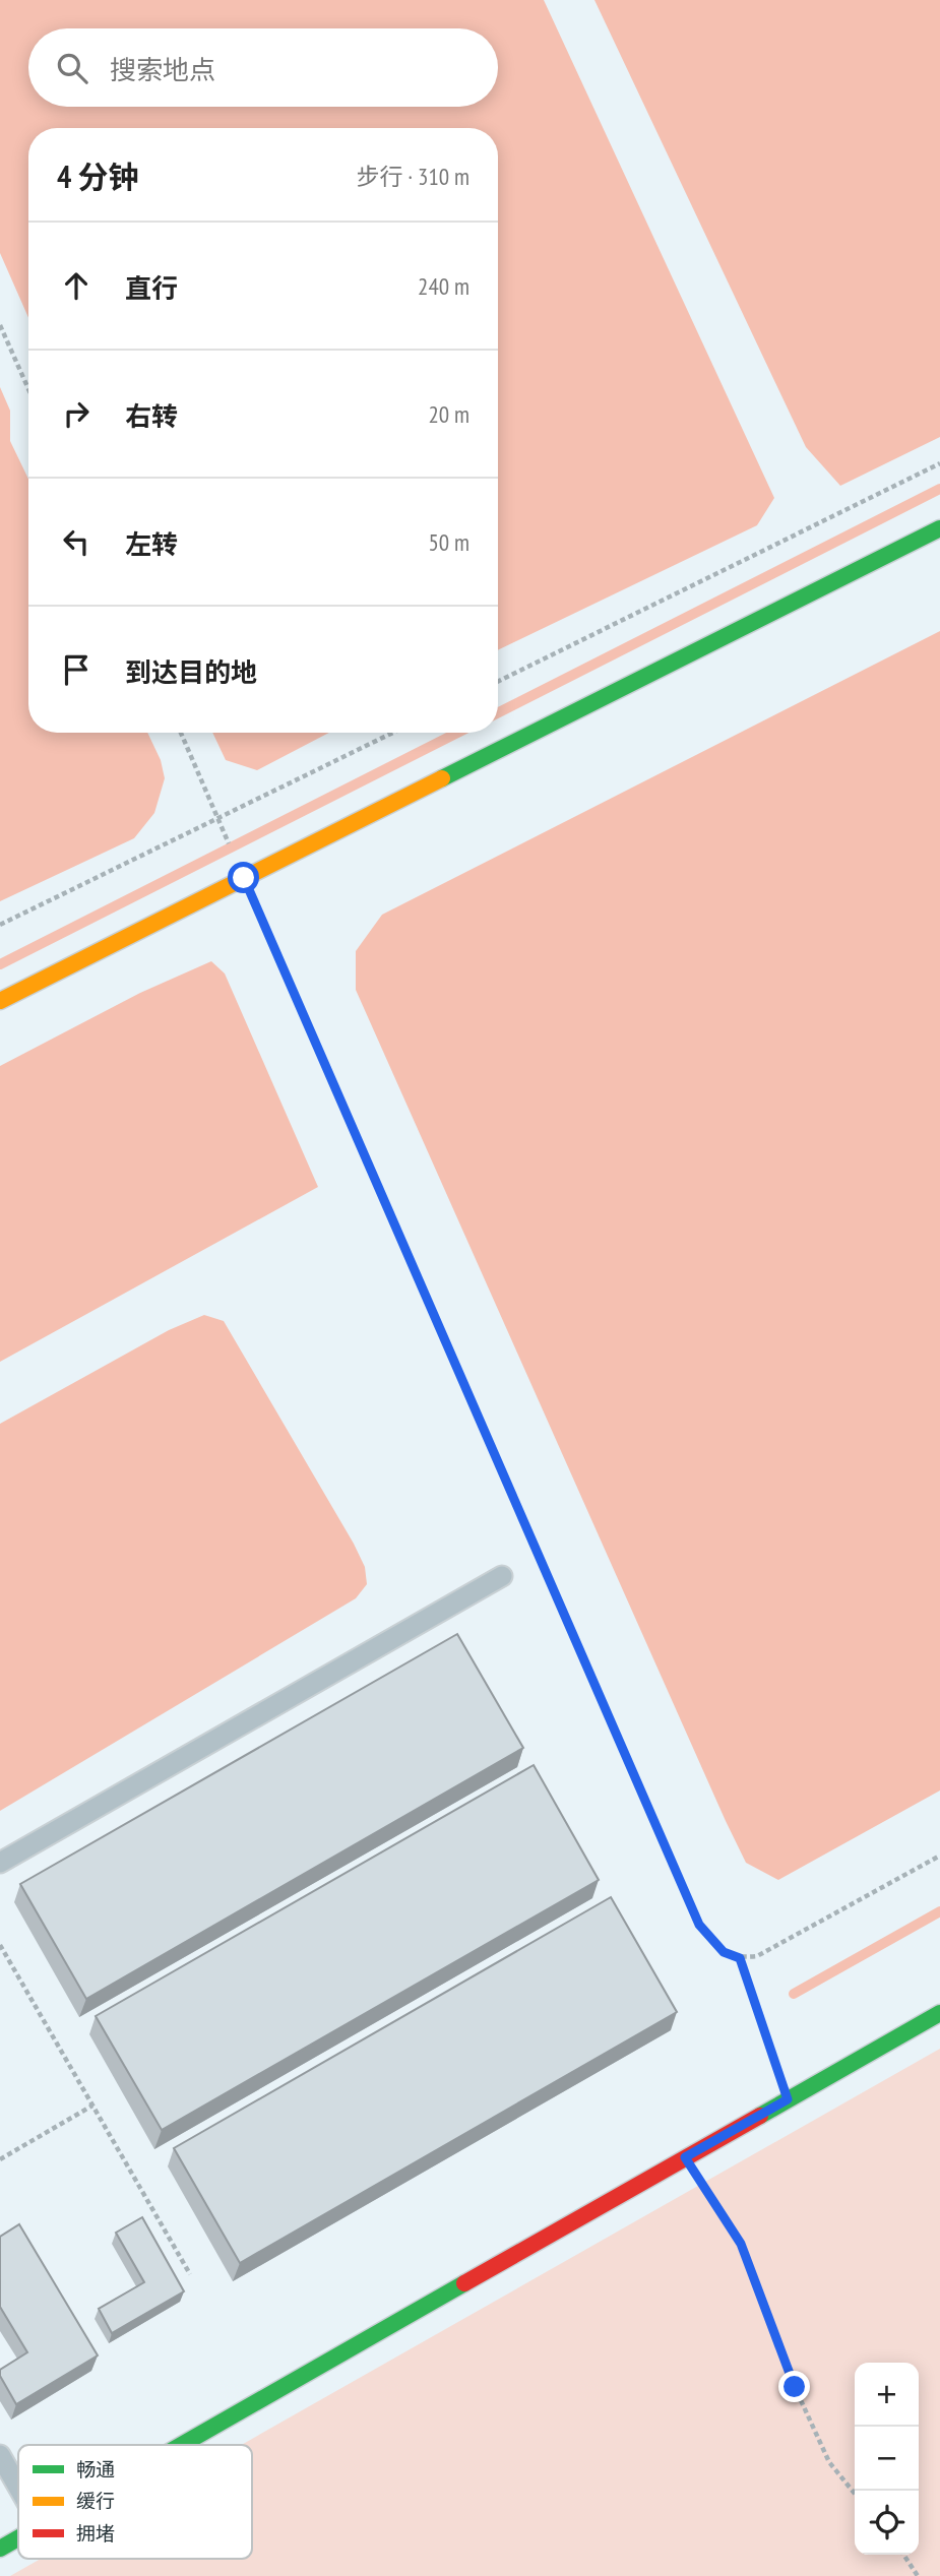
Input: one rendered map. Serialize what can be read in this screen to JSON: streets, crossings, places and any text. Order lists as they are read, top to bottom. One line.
{"legend":["畅通","缓行","拥堵"],"page":{"search":"搜索地点","heading":["4 分钟","步行 · 310 m"],"list":[["直行","240 m"],["右转","20 m"],["左转","50 m"],"到达目的地"],"map_buttons":["+","−"]}}
